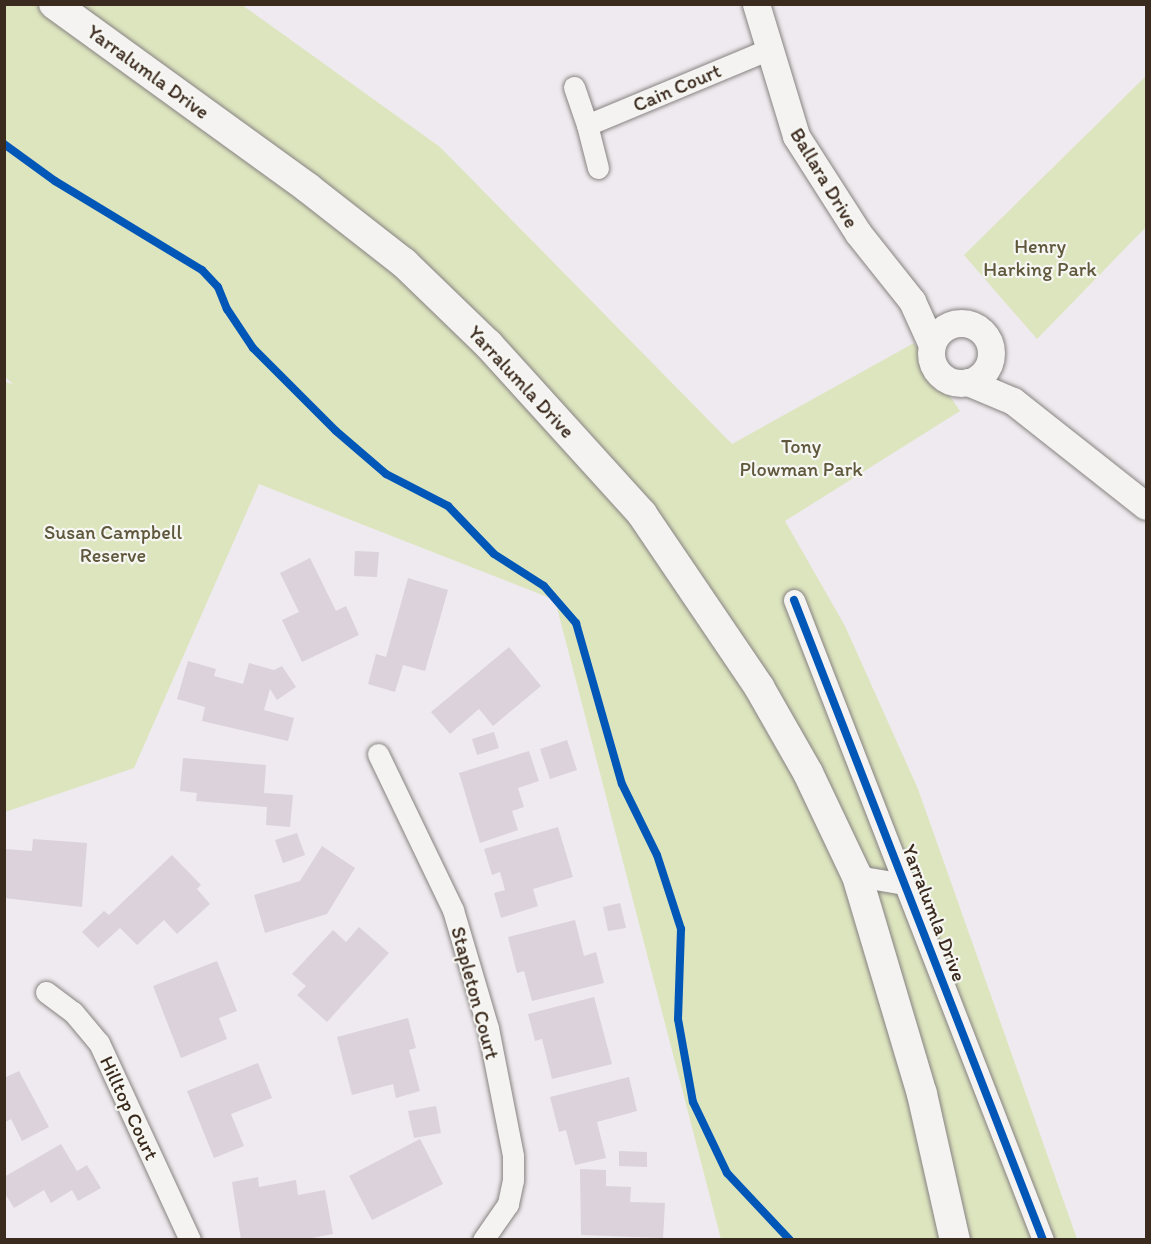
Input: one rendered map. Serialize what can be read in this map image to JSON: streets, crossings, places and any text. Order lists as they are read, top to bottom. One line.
{"streets":{"main road":["Yarralumla Drive"],"street":["Cain Court","Ballara Drive","Stapleton Court","Hilltop Court"]},"crossings":[["Cain Court","Ballara Drive"]],"parks":["Henry Harking Park","Tony Plowman Park","Susan Campbell Reserve"]}
